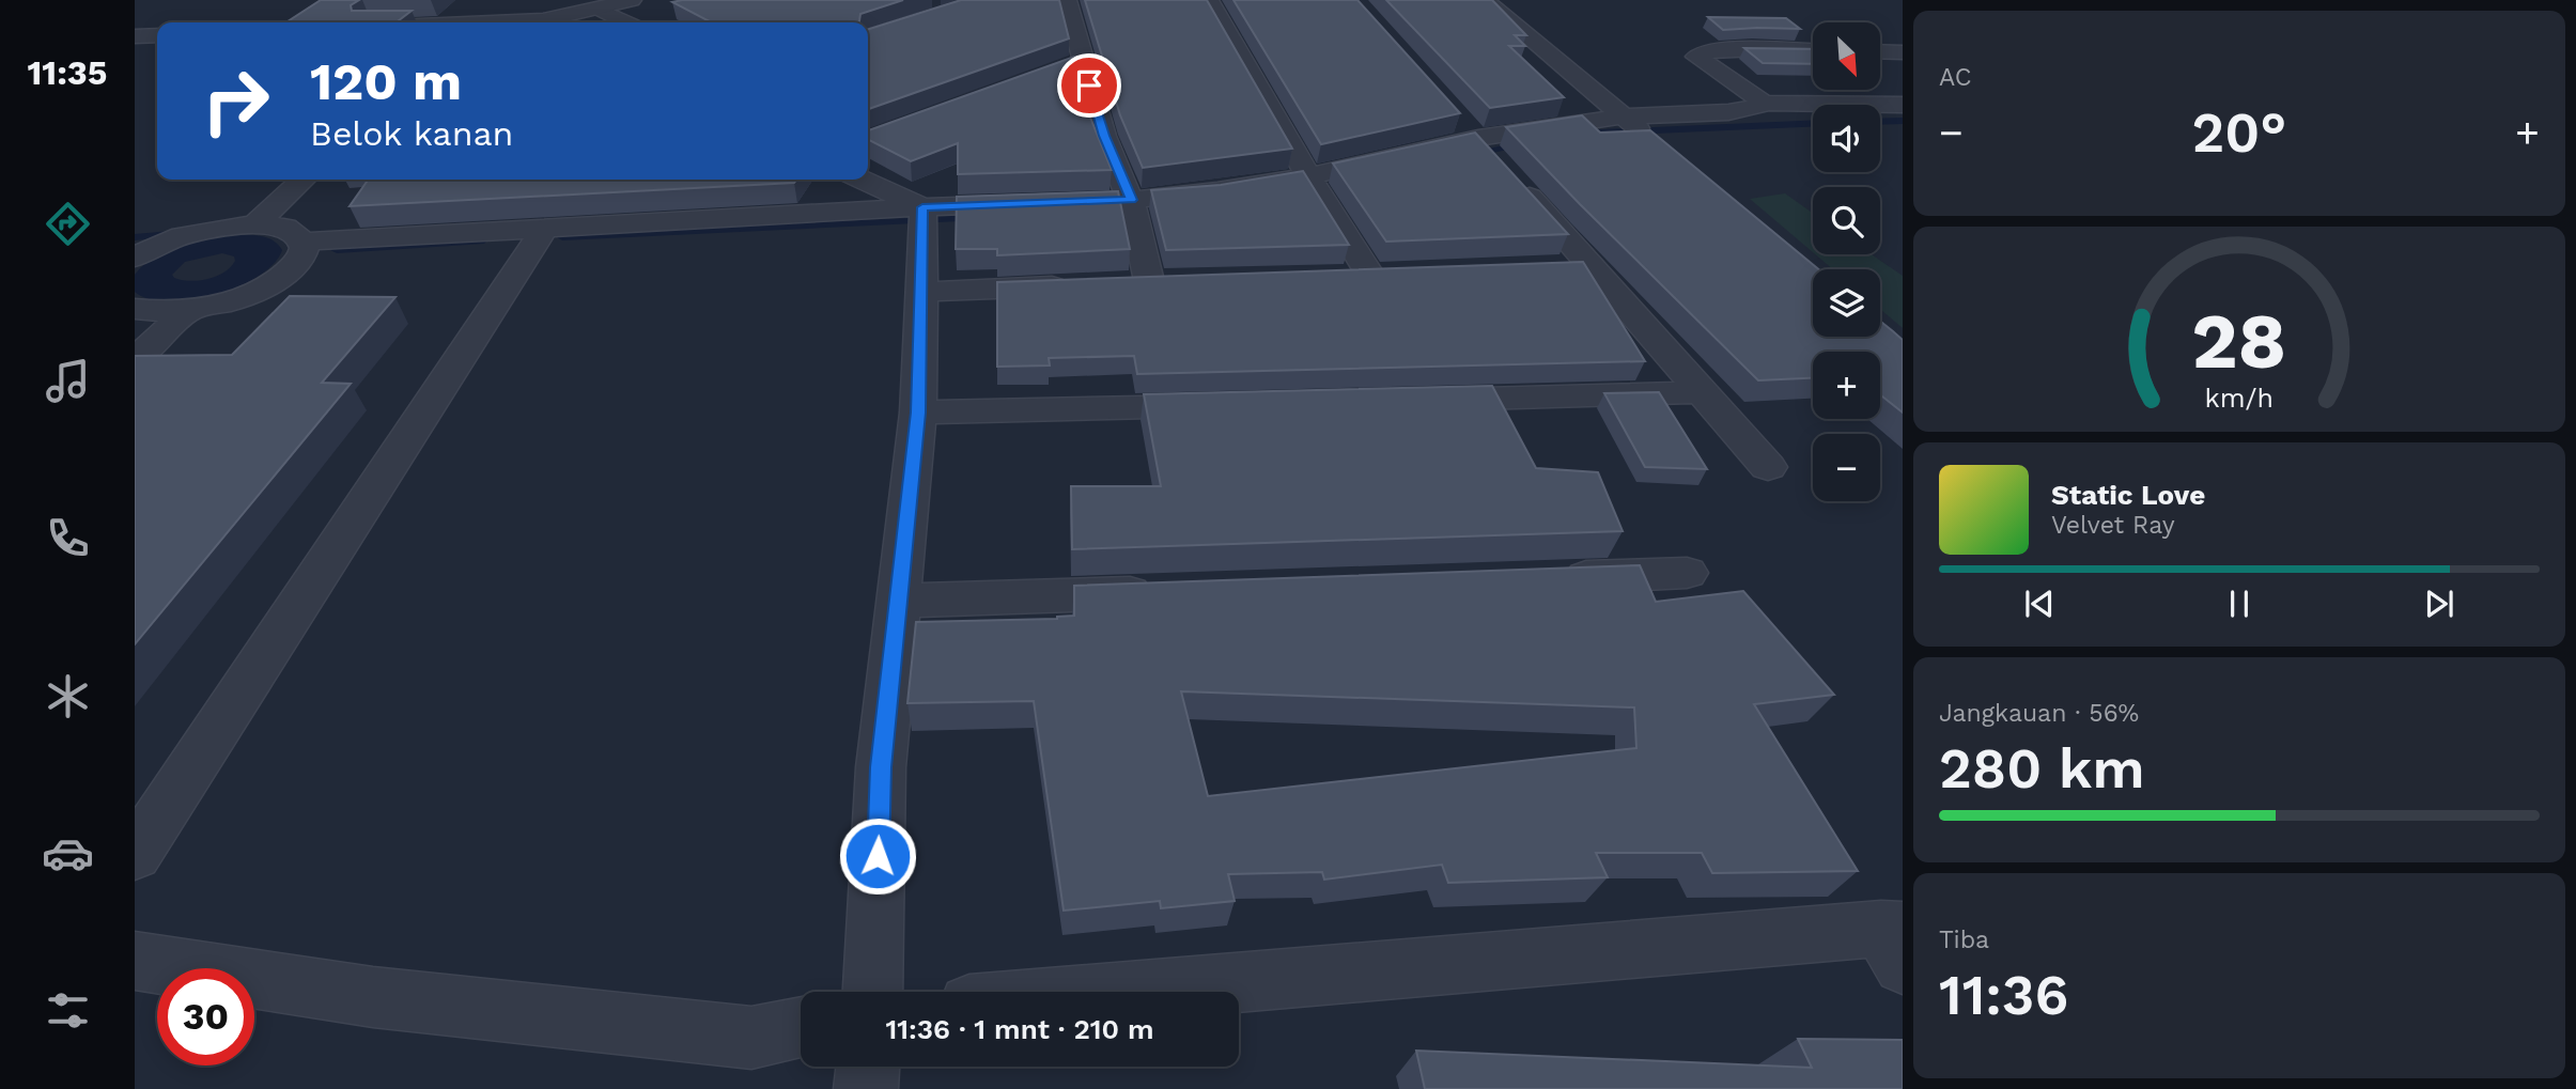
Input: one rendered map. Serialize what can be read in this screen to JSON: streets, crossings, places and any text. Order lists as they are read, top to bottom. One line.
{"north":"bottom right","page":{"tabs":"11:35","tile":["AC",["Jangkauan · 56%","280 km"],["Tiba","11:36"]],"map_buttons":["+","−"],"turn":["120 m","Belok kanan"],"heat":["−","20°","+"],"song":["Static Love","Velvet Ray"],"limit":"30","trip":"11:36 · 1 mnt · 210 m","gauge":["28","km/h"]}}
